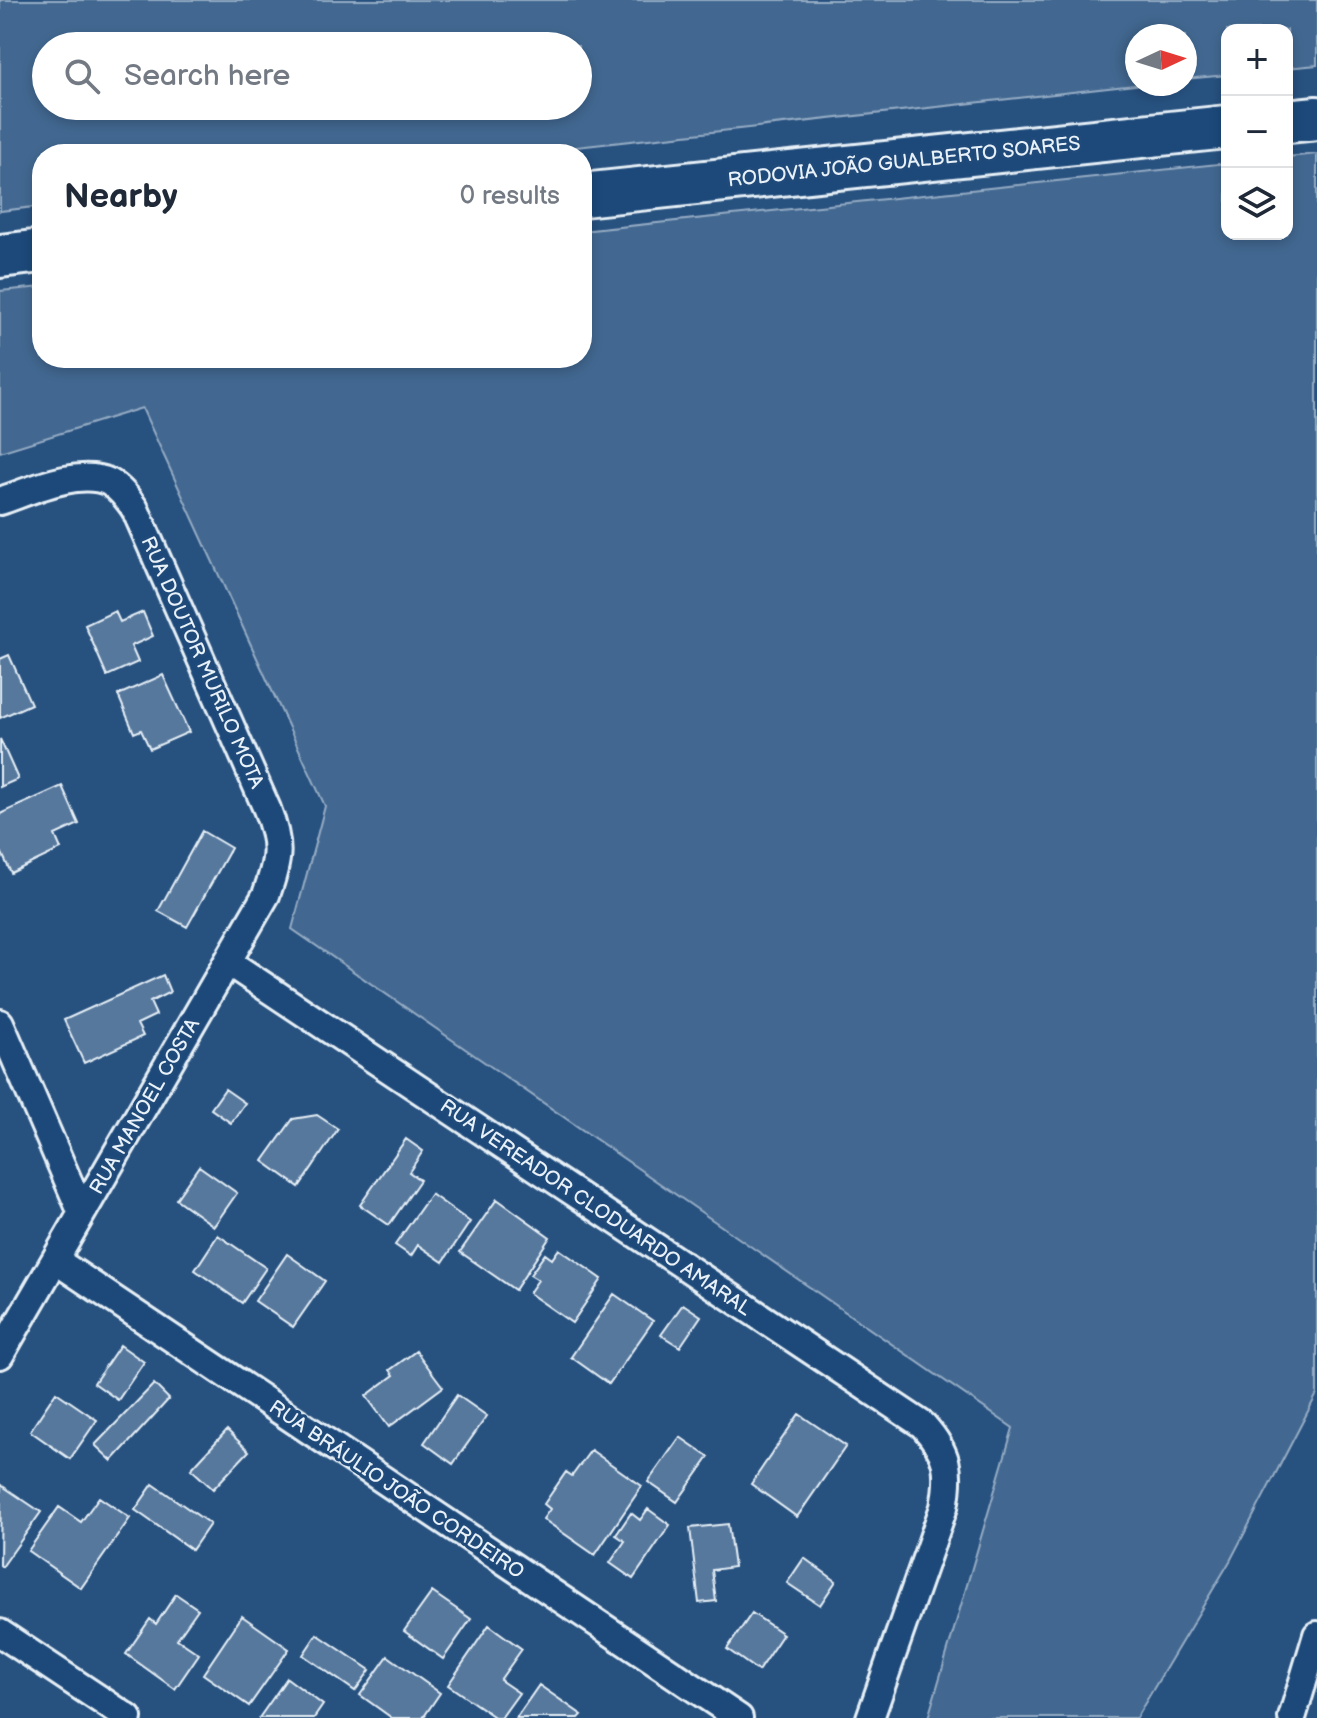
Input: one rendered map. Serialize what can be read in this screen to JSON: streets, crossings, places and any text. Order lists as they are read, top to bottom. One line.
{"streets":{"main road":["RODOVIA JOÃO GUALBERTO SOARES"],"street":["RUA DOUTOR MURILO MOTA","RUA MANOEL COSTA","RUA VEREADOR CLODUARDO AMARAL","RUA BRÁULIO JOÃO CORDEIRO"]},"crossings":[["RUA DOUTOR MURILO MOTA","RUA MANOEL COSTA"],["RUA MANOEL COSTA","RUA VEREADOR CLODUARDO AMARAL"],["RUA MANOEL COSTA","RUA BRÁULIO JOÃO CORDEIRO"]],"north":"right","page":{"map_buttons":["+","−"],"search":"Search here","heading":["Nearby","0 results"]}}
